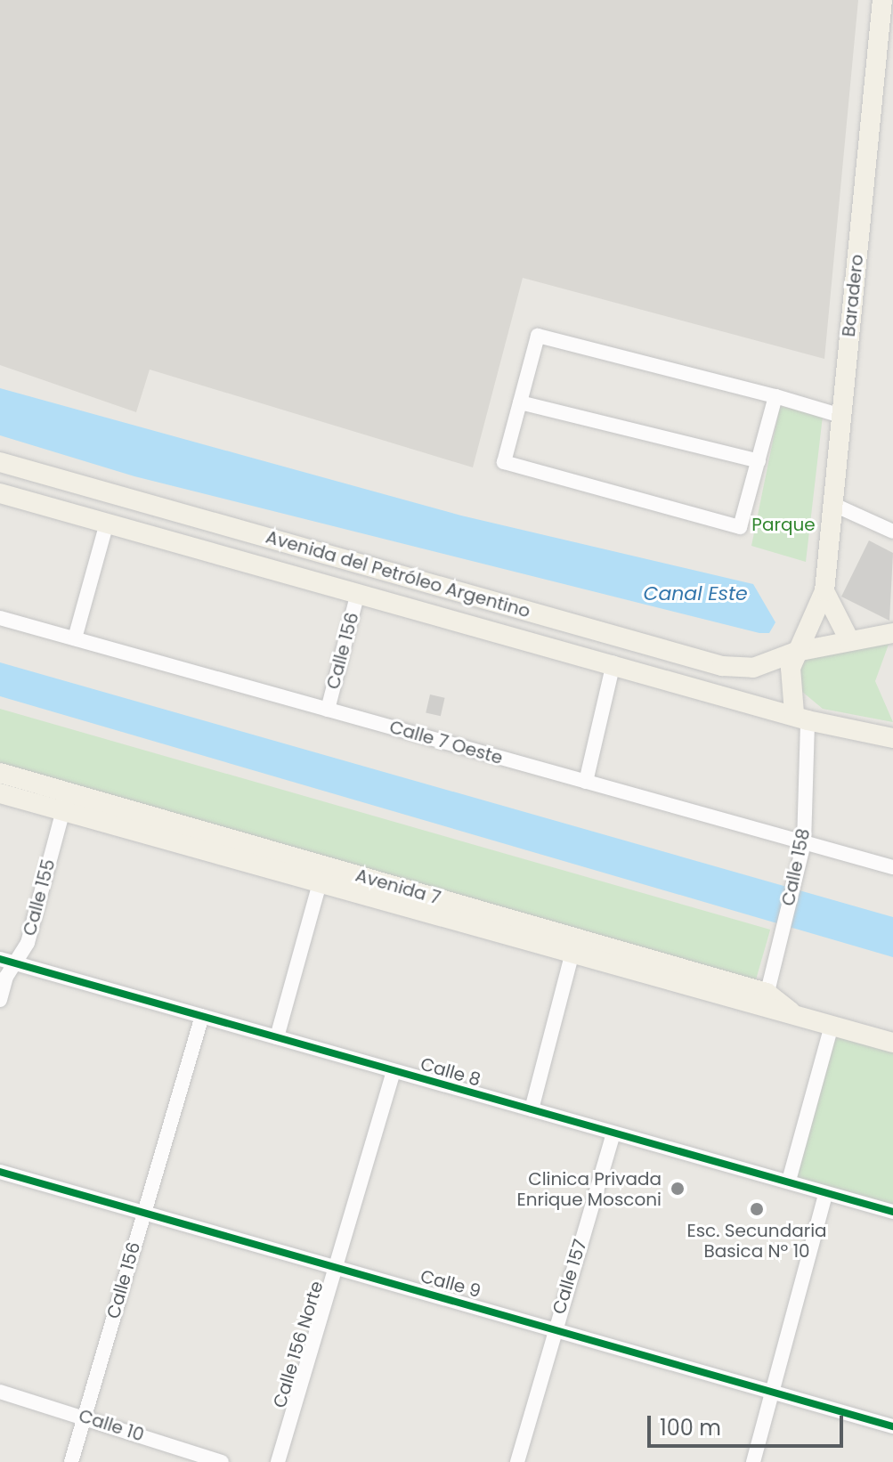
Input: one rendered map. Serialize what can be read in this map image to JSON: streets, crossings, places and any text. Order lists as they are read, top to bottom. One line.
{"streets":{"main road":["Baradero","Avenida del Petróleo Argentino","Avenida 7"],"street":["Calle 156","Calle 7 Oeste","Calle 158","Calle 155","Calle 8","Calle 157","Calle 9","Calle 156 Norte","Calle 10"]},"crossings":[["Baradero","Avenida del Petróleo Argentino"],["Baradero","Calle 158"],["Avenida del Petróleo Argentino","Calle 156"],["Avenida del Petróleo Argentino","Calle 158"],["Calle 156","Calle 7 Oeste"],["Calle 156","Calle 8"],["Calle 156","Calle 9"],["Calle 156","Calle 10"],["Calle 7 Oeste","Calle 158"],["Calle 158","Avenida 7"],["Avenida 7","Calle 155"],["Calle 155","Calle 8"],["Calle 8","Calle 157"],["Calle 8","Calle 156 Norte"],["Calle 157","Calle 9"],["Calle 9","Calle 156 Norte"]],"water":["Canal Este"],"parks":["Parque"],"places":["Clinica Privada Enrique Mosconi","Esc. Secundaria Basica Nº 10"],"scale_bar":"100 m"}
